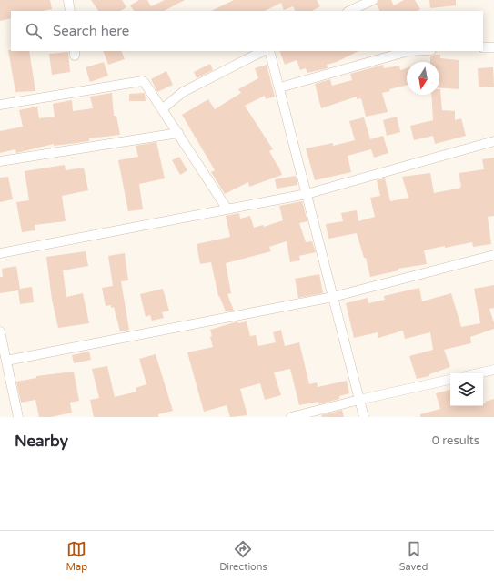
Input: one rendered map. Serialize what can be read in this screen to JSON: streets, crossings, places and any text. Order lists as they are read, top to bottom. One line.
{"north":"bottom","page":{"search":"Search here","heading":["Nearby","0 results"],"nav":["Map","Directions","Saved"]}}
